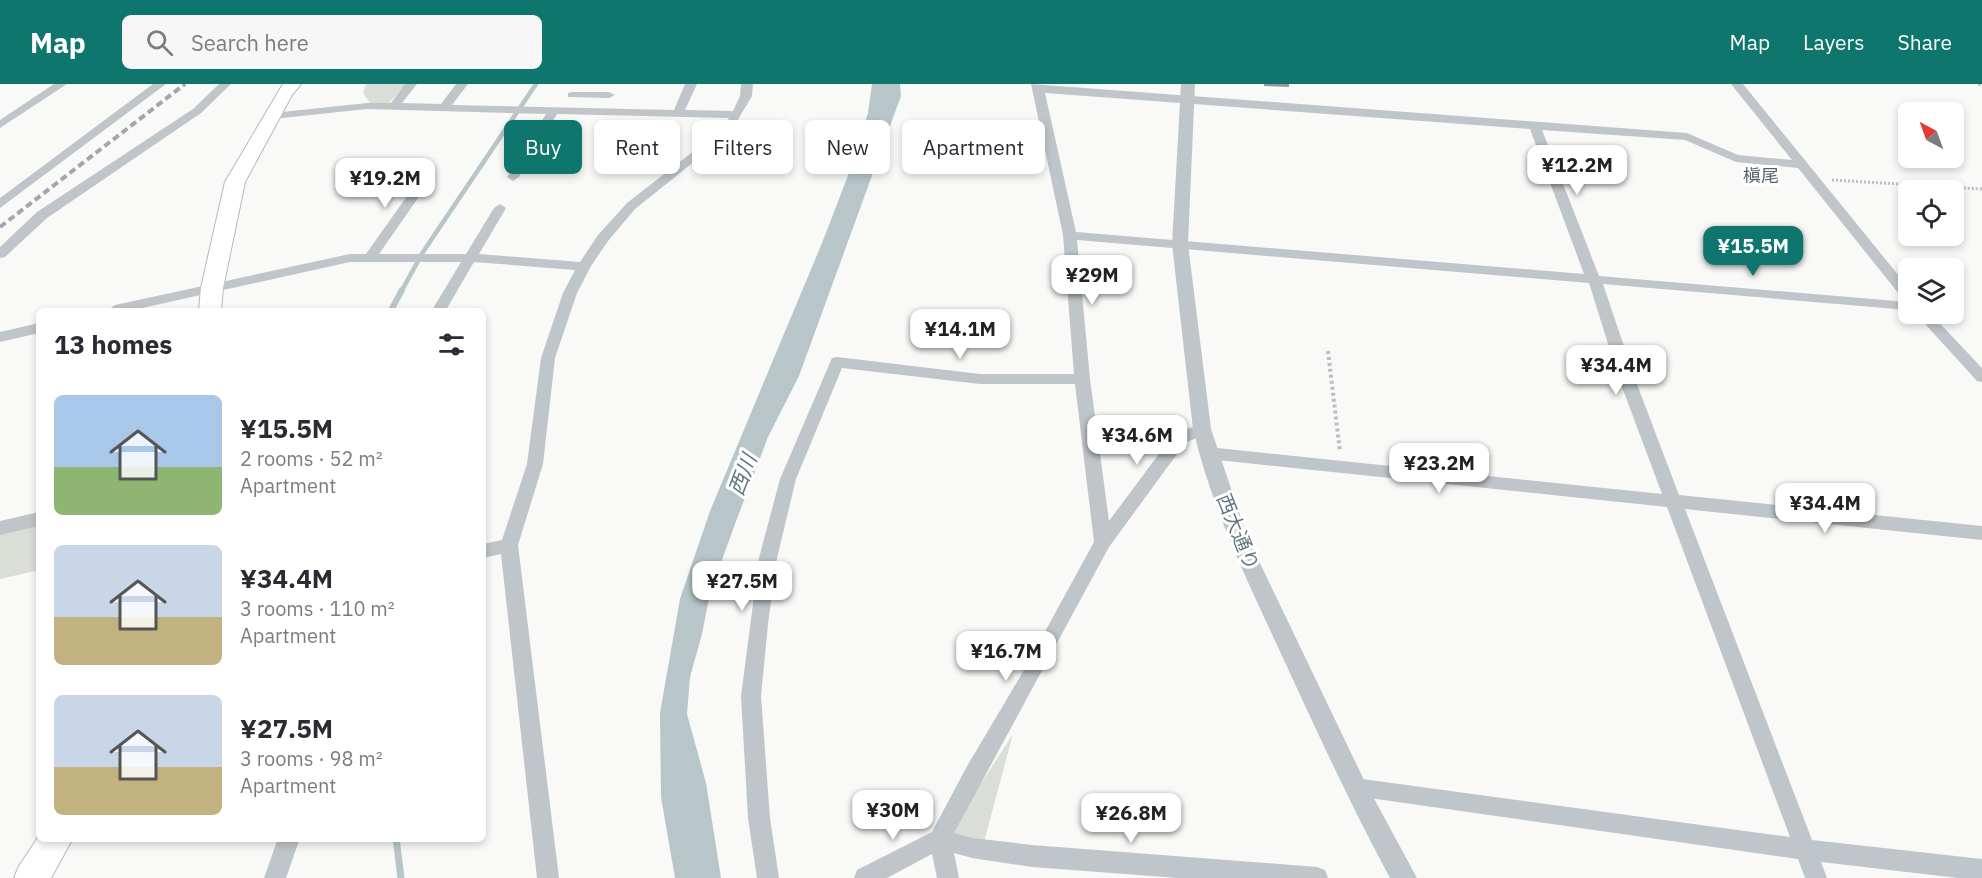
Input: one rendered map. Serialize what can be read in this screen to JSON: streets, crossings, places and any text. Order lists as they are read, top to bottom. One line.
{"streets":{"street":["西大通り"]},"districts":["槇尾"],"water":["西川"],"north":"top left","page":{"header":"Map","search":"Search here","nav":["Map","Layers","Share"],"chip":["Buy","Rent","Filters","New","Apartment"],"price":["¥12.2M","¥19.2M","¥15.5M","¥29M","¥14.1M","¥34.4M","¥34.6M","¥23.2M","¥34.4M","¥27.5M","¥16.7M","¥30M","¥26.8M"],"heading":"13 homes","list":[{"name":"¥15.5M","note":"2 rooms · 52 m² · Apartment"},{"name":"¥34.4M","note":"3 rooms · 110 m² · Apartment"},{"name":"¥27.5M","note":"3 rooms · 98 m² · Apartment"}]}}
